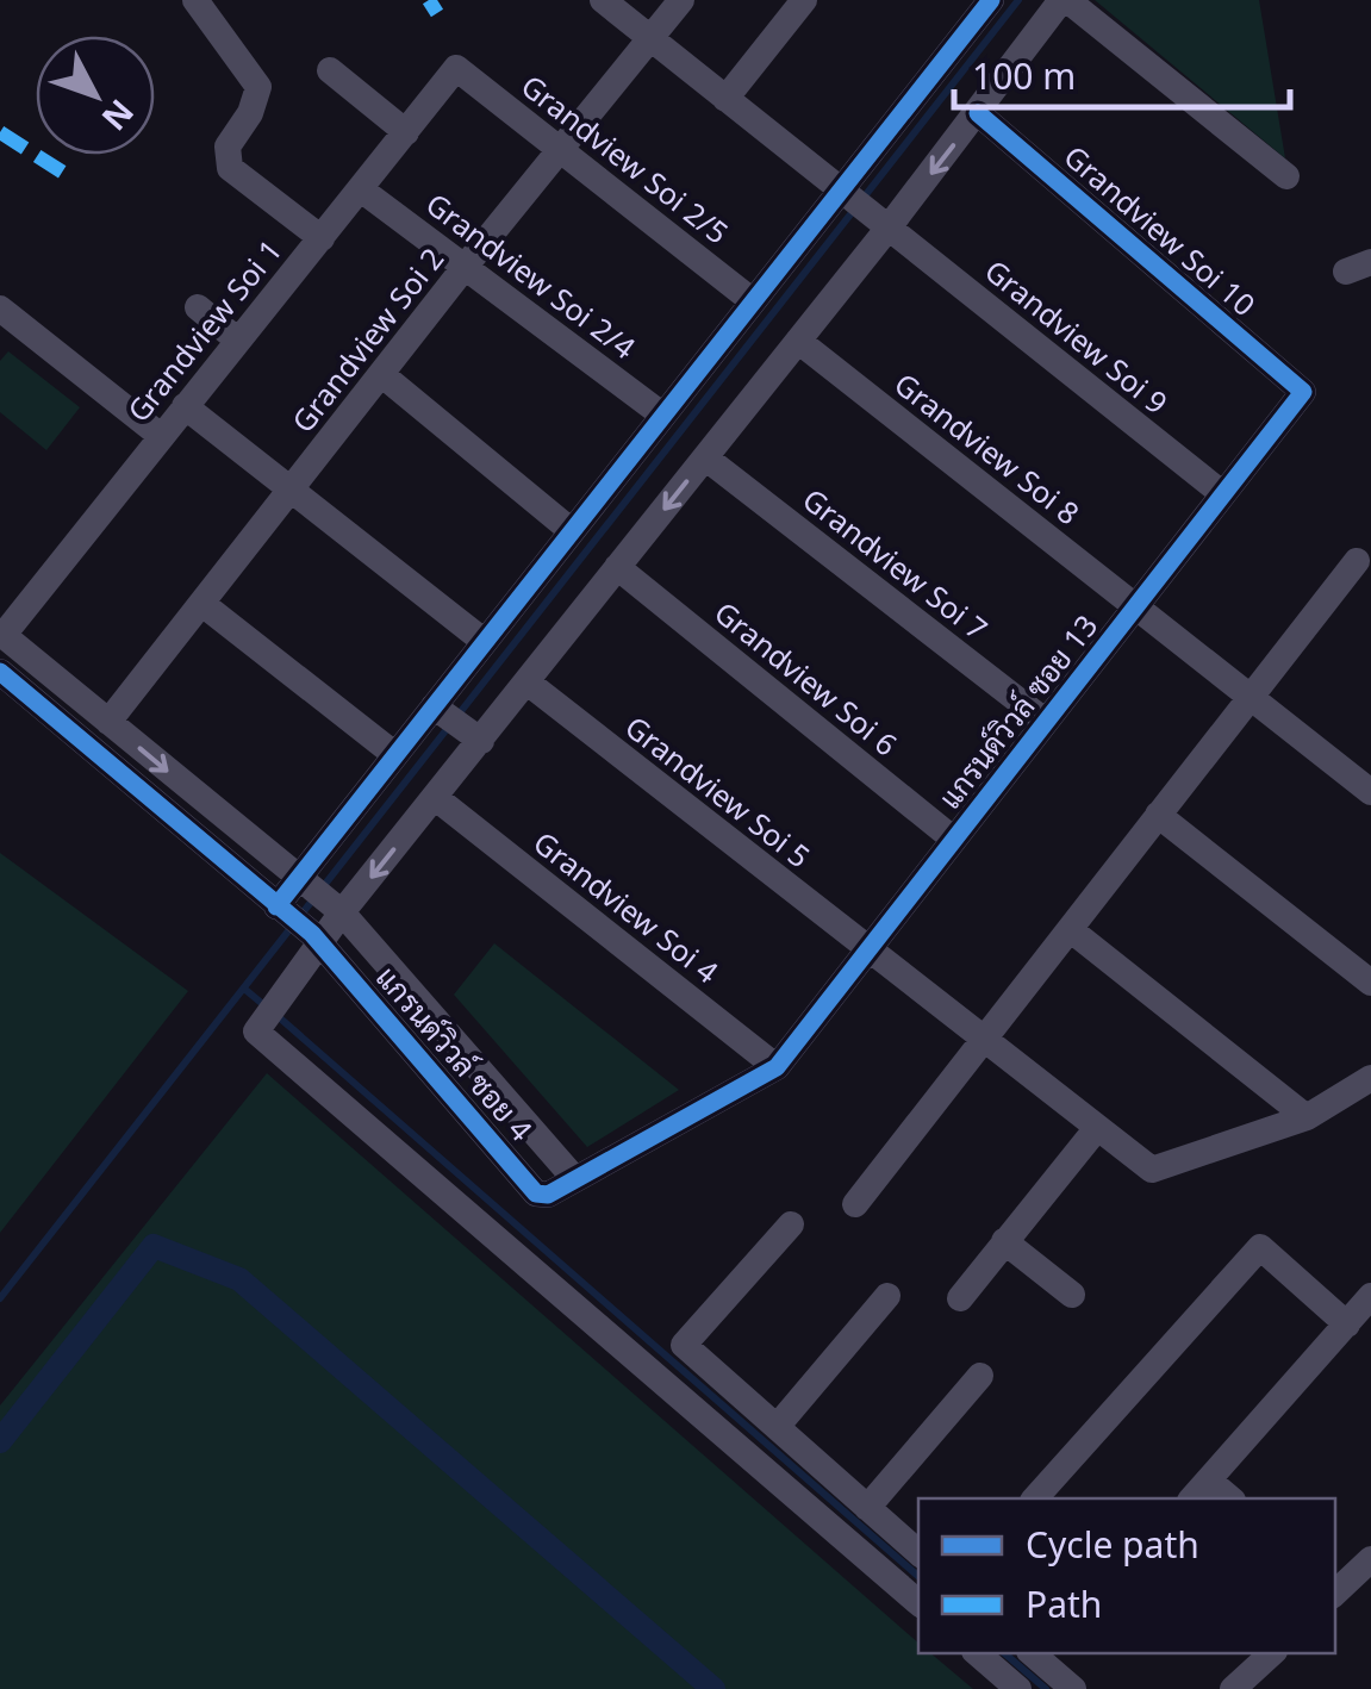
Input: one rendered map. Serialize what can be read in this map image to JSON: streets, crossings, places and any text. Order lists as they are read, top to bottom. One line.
{"streets":{"street":["Grandview Soi 2/5","Grandview Soi 10","Grandview Soi 2/4","Grandview Soi 1","Grandview Soi 9","Grandview Soi 2","Grandview Soi 8","Grandview Soi 7","Grandview Soi 6","แกรนด์วิวล์ ซอย 13","Grandview Soi 5","Grandview Soi 4","แกรนด์วิวล์ ซอย 4"]},"crossings":[["Grandview Soi 2/5","Grandview Soi 1"],["Grandview Soi 2/5","Grandview Soi 2"],["Grandview Soi 10","แกรนด์วิวล์ ซอย 13"],["Grandview Soi 2/4","Grandview Soi 1"],["Grandview Soi 2/4","Grandview Soi 2"],["Grandview Soi 9","Grandview Soi 2"],["Grandview Soi 9","แกรนด์วิวล์ ซอย 13"],["Grandview Soi 8","แกรนด์วิวล์ ซอย 13"],["Grandview Soi 7","แกรนด์วิวล์ ซอย 13"],["Grandview Soi 6","แกรนด์วิวล์ ซอย 13"],["แกรนด์วิวล์ ซอย 13","Grandview Soi 5"],["แกรนด์วิวล์ ซอย 13","Grandview Soi 4"]],"legend":["Cycle path","Path"],"scale_bar":"100 m","north":"bottom right"}
